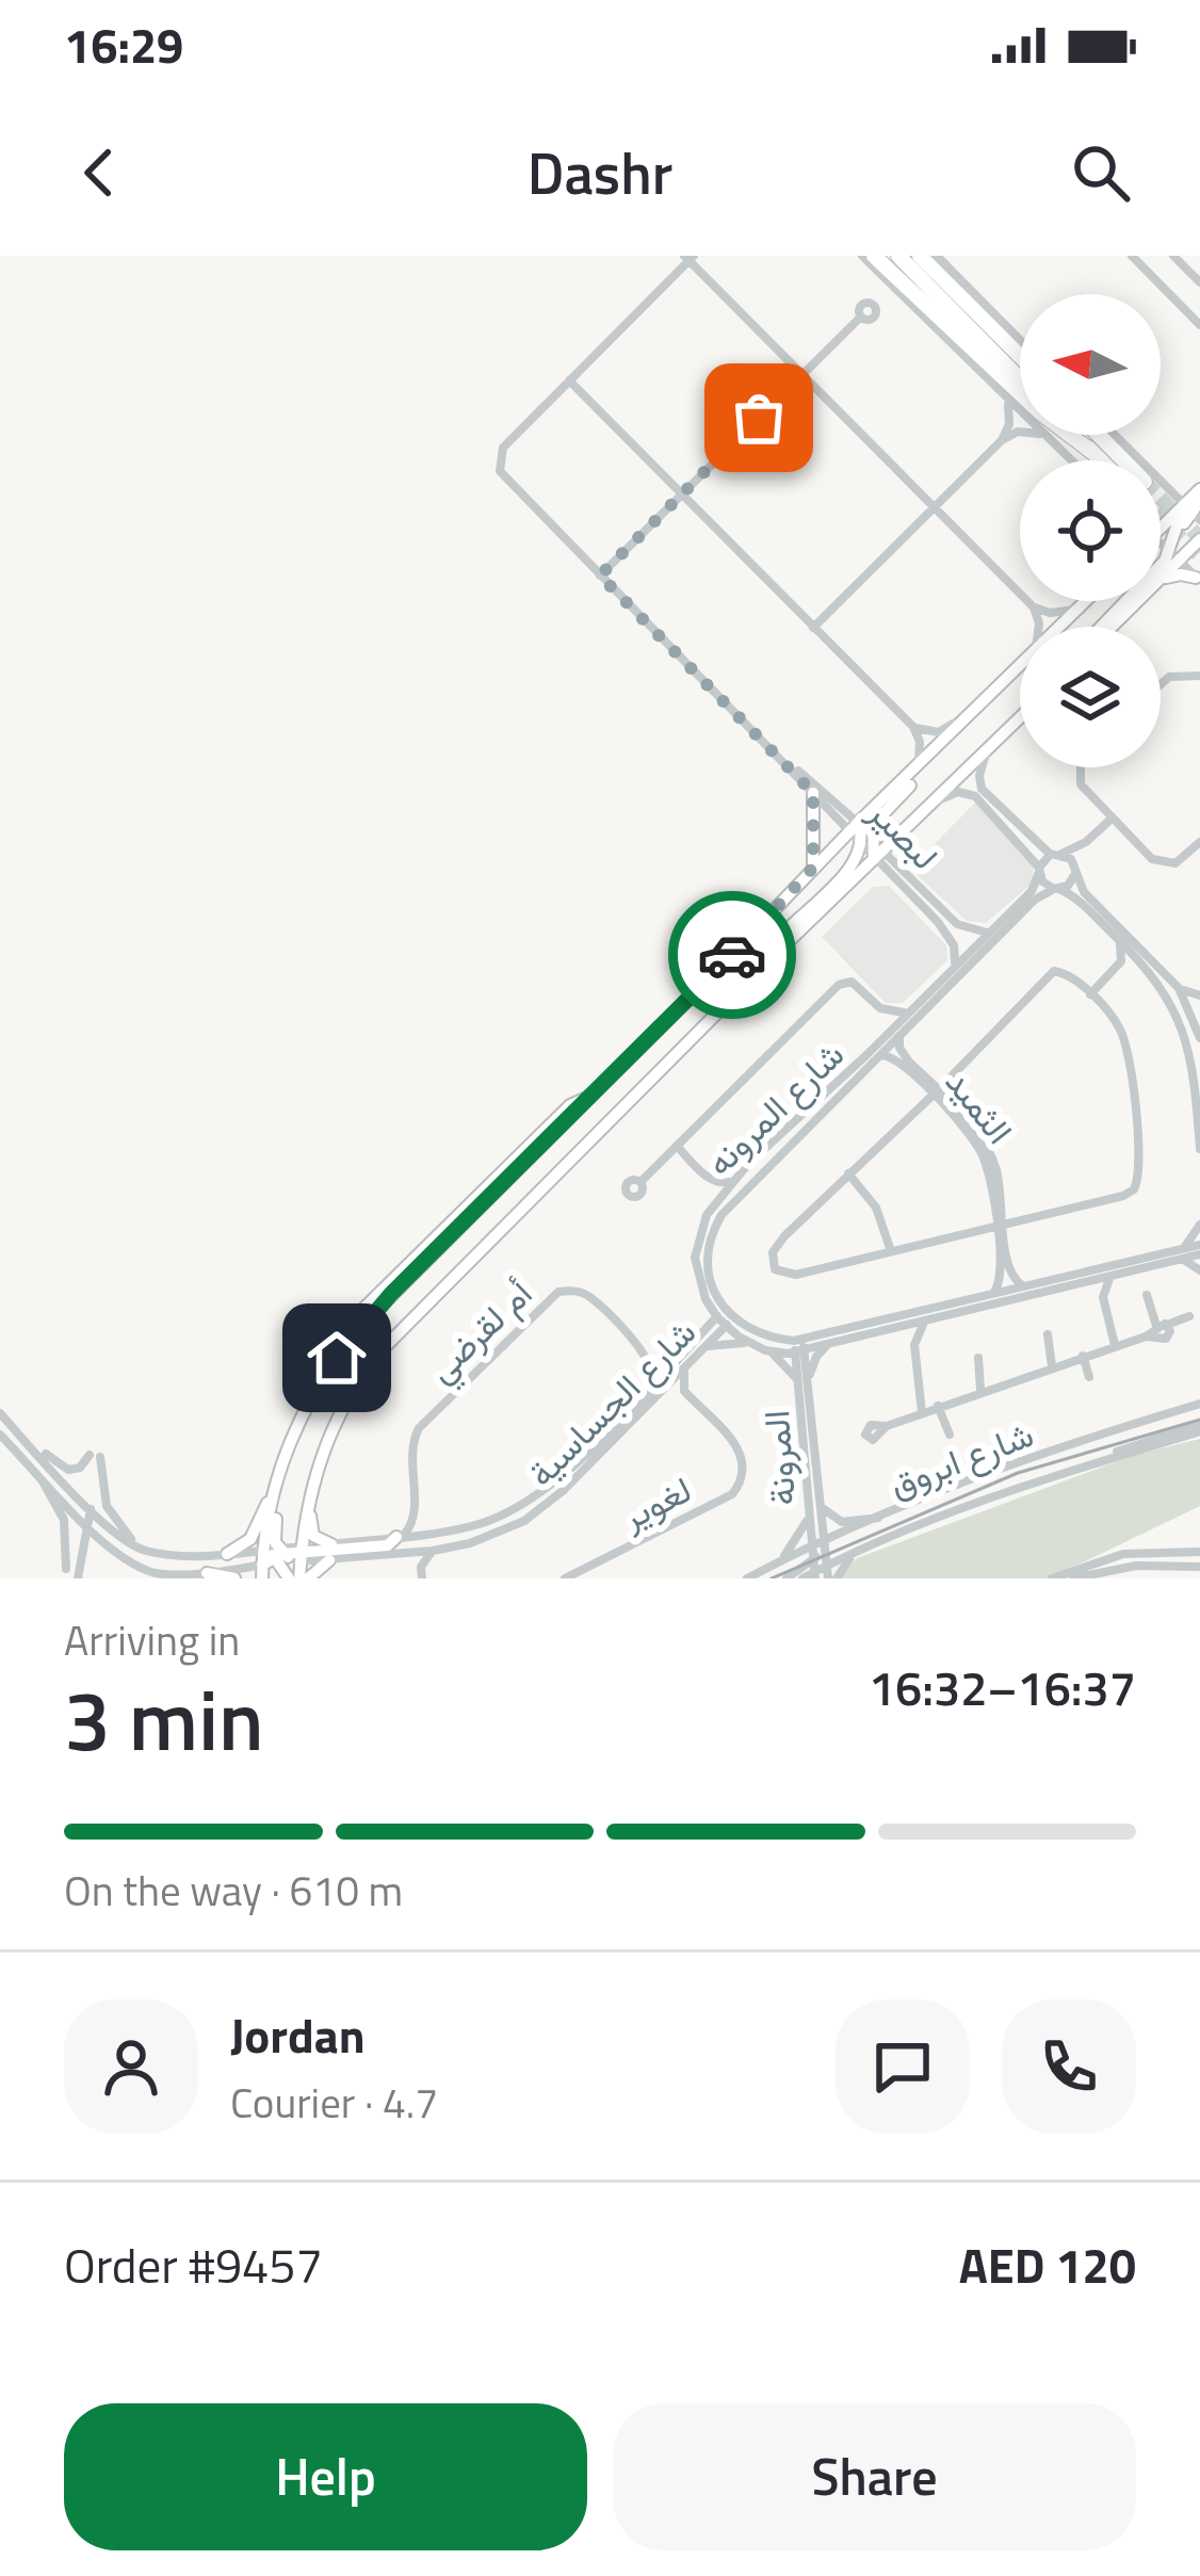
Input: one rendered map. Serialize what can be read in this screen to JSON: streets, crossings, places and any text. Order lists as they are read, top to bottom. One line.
{"streets":{"street":["لبصير","الثميد","شارع المرونه","أم لقرضي","شارع الجساسية","المرونة","شارع ابروق","لغوير"]},"crossings":[["لبصير","شارع المرونه"],["الثميد","شارع المرونه"],["شارع المرونه","شارع الجساسية"],["شارع المرونه","المرونة"],["المرونة","شارع ابروق"]],"north":"left","page":{"status":"16:29","header":"Dashr","heading":["3 min","Arriving in","16:32–16:37"],"panel":["Jordan","Courier · 4.7","Order #9457","AED 120"],"bar":"On the way · 610 m","buttons":["Help","Share"]}}
